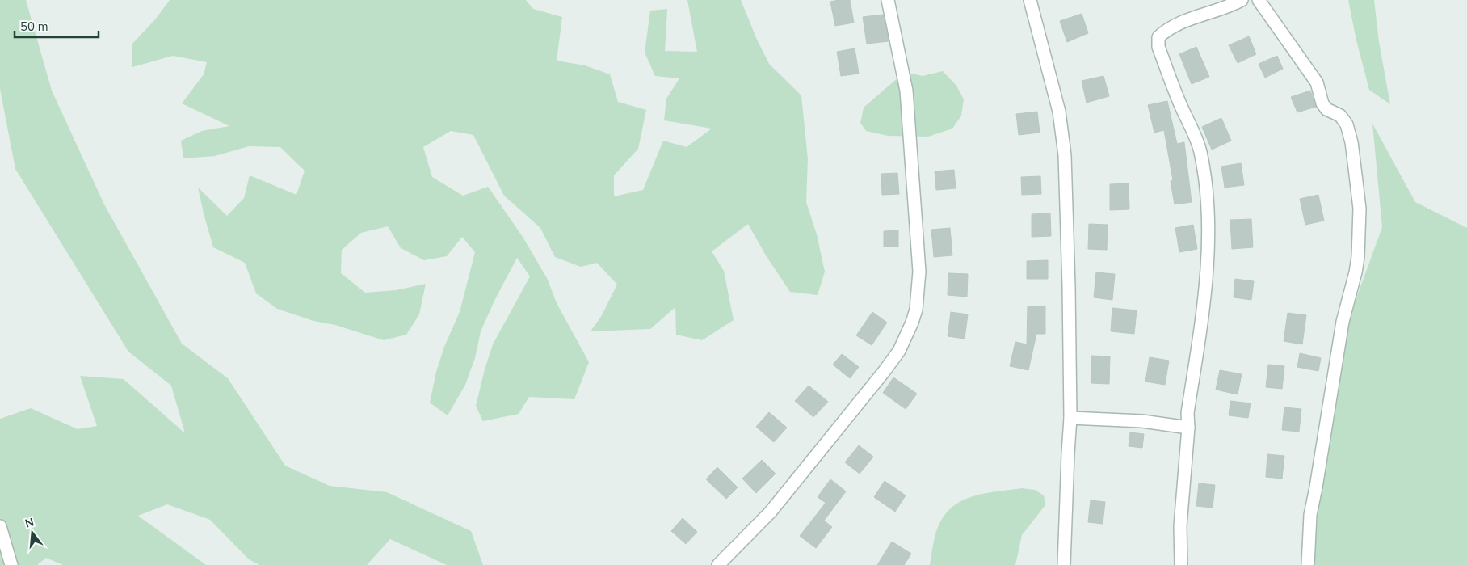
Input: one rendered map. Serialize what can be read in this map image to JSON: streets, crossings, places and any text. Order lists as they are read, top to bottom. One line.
{"scale_bar":"50 m","north":"top"}
